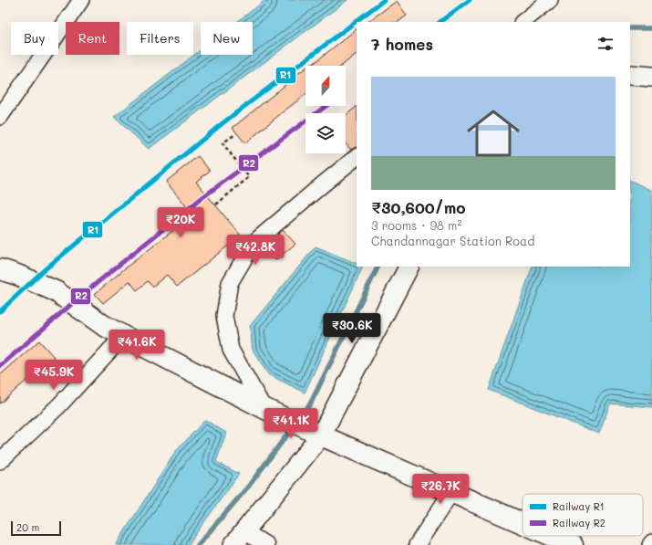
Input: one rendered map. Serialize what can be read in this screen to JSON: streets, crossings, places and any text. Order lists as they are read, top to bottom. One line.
{"lines":["rail line R1","rail line R2"],"legend":["Railway R1","Railway R2"],"scale_bar":"20 m","north":"top","page":{"chip":["Buy","Rent","Filters","New"],"heading":"7 homes","list":[{"name":"₹30,600/mo","note":"3 rooms · 98 m² · Chandannagar Station Road"}],"price":["₹20K","₹42.8K","₹30.6K","₹41.6K","₹45.9K","₹41.1K","₹26.7K"],"scale":"20 m"}}
